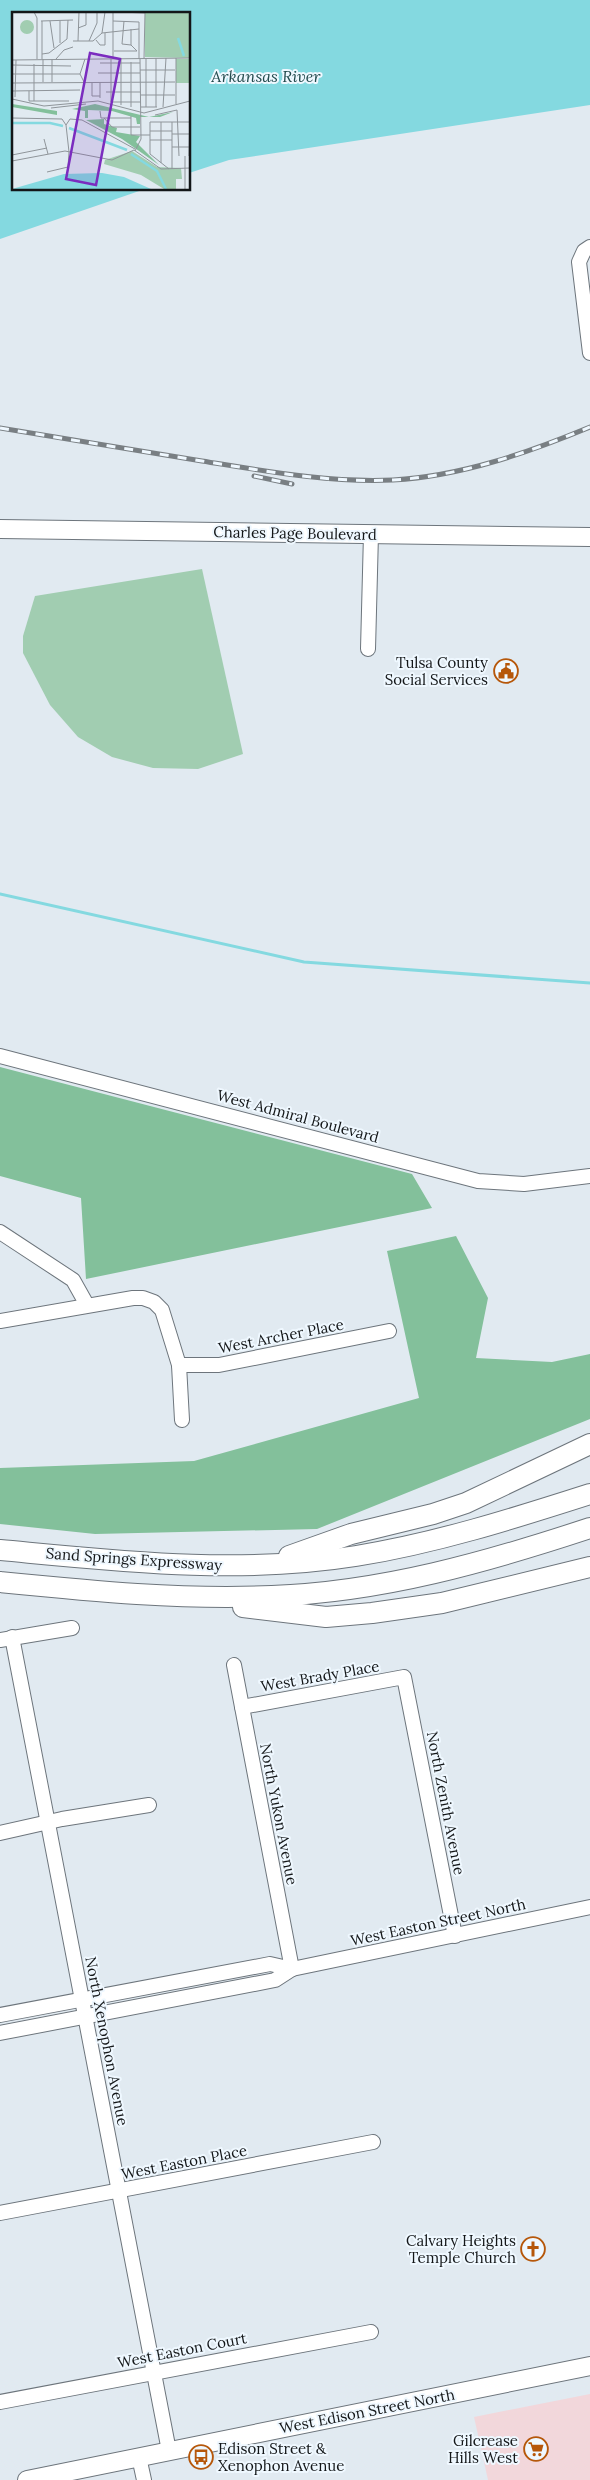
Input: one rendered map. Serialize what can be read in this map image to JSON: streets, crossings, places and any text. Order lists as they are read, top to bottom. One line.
{"streets":{"highway":["Sand Springs Expressway"],"main road":["Charles Page Boulevard","West Edison Street North"],"street":["West Admiral Boulevard","West Archer Place","West Brady Place","North Zenith Avenue","North Yukon Avenue","West Easton Street North","North Xenophon Avenue","West Easton Place","West Easton Court"]},"crossings":[["West Brady Place","North Zenith Avenue"],["West Brady Place","North Yukon Avenue"],["North Zenith Avenue","West Easton Street North"],["North Yukon Avenue","West Easton Street North"],["West Easton Street North","North Xenophon Avenue"],["North Xenophon Avenue","West Easton Place"],["North Xenophon Avenue","West Easton Court"],["North Xenophon Avenue","West Edison Street North"]],"water":["Arkansas River"],"places":{"public building":["Tulsa County Social Services"],"church":["Calvary Heights Temple Church"],"supermarket":["Gilcrease Hills West"],"bus stop":["Edison Street & Xenophon Avenue"]}}
